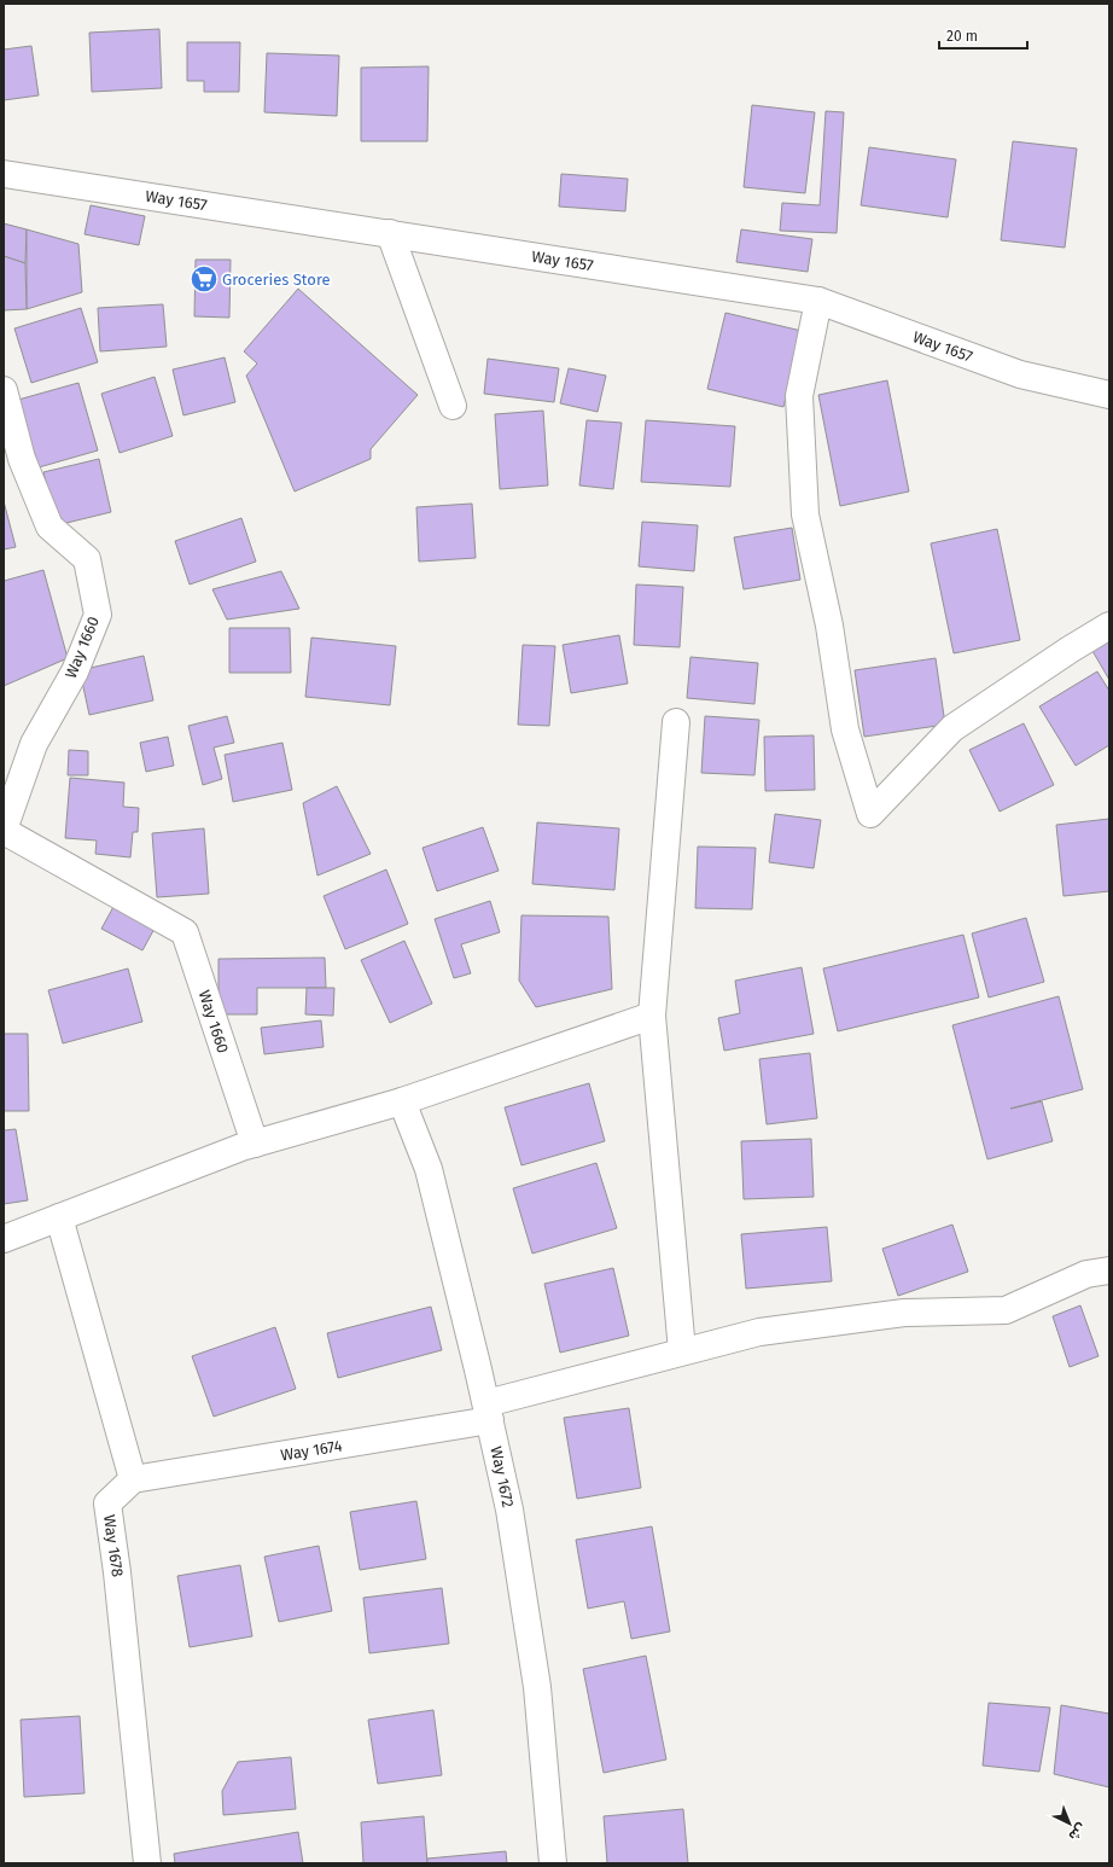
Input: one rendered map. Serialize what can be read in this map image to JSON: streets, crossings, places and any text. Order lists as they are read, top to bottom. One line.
{"streets":{"street":["Way 1657","Way 1660","Way 1674","Way 1672","Way 1678"]},"crossings":[["Way 1674","Way 1672"],["Way 1674","Way 1678"]],"places":{"supermarket":["Groceries Store"]},"scale_bar":"20 m","north":"bottom right"}
